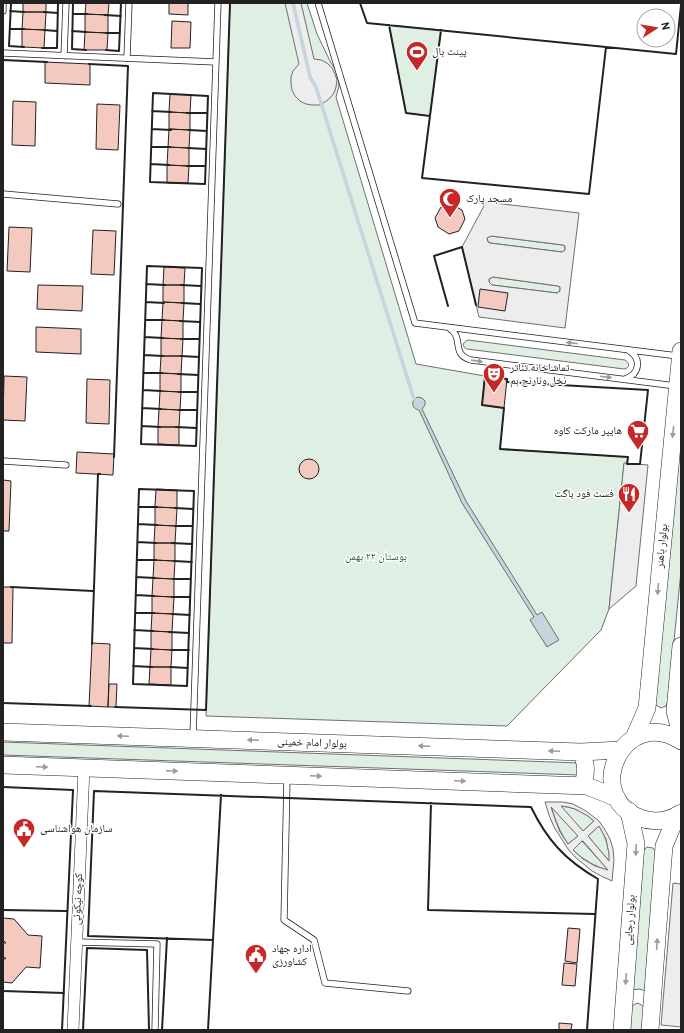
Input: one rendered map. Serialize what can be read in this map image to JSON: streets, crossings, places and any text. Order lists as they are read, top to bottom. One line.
{"streets":{"main road":["بولوار باهنر","بولوار امام خمینی","بولوار رجایی"],"street":["کوچه نیکوئی"]},"one_way":["بولوار باهنر"],"parks":["بوستان ۲۲ بهمن"],"places":{"sports":["پینت بال"],"mosque":["مسجد پارک"],"theatre":["تماشاخانه تئاتر نخل ونارنج بم"],"supermarket":["هایپر مارکت کاوه"],"restaurant":["فست فود باگت"],"public building":["سازمان هواشناسی","اداره جهاد کشاورزی"]},"north":"right"}
